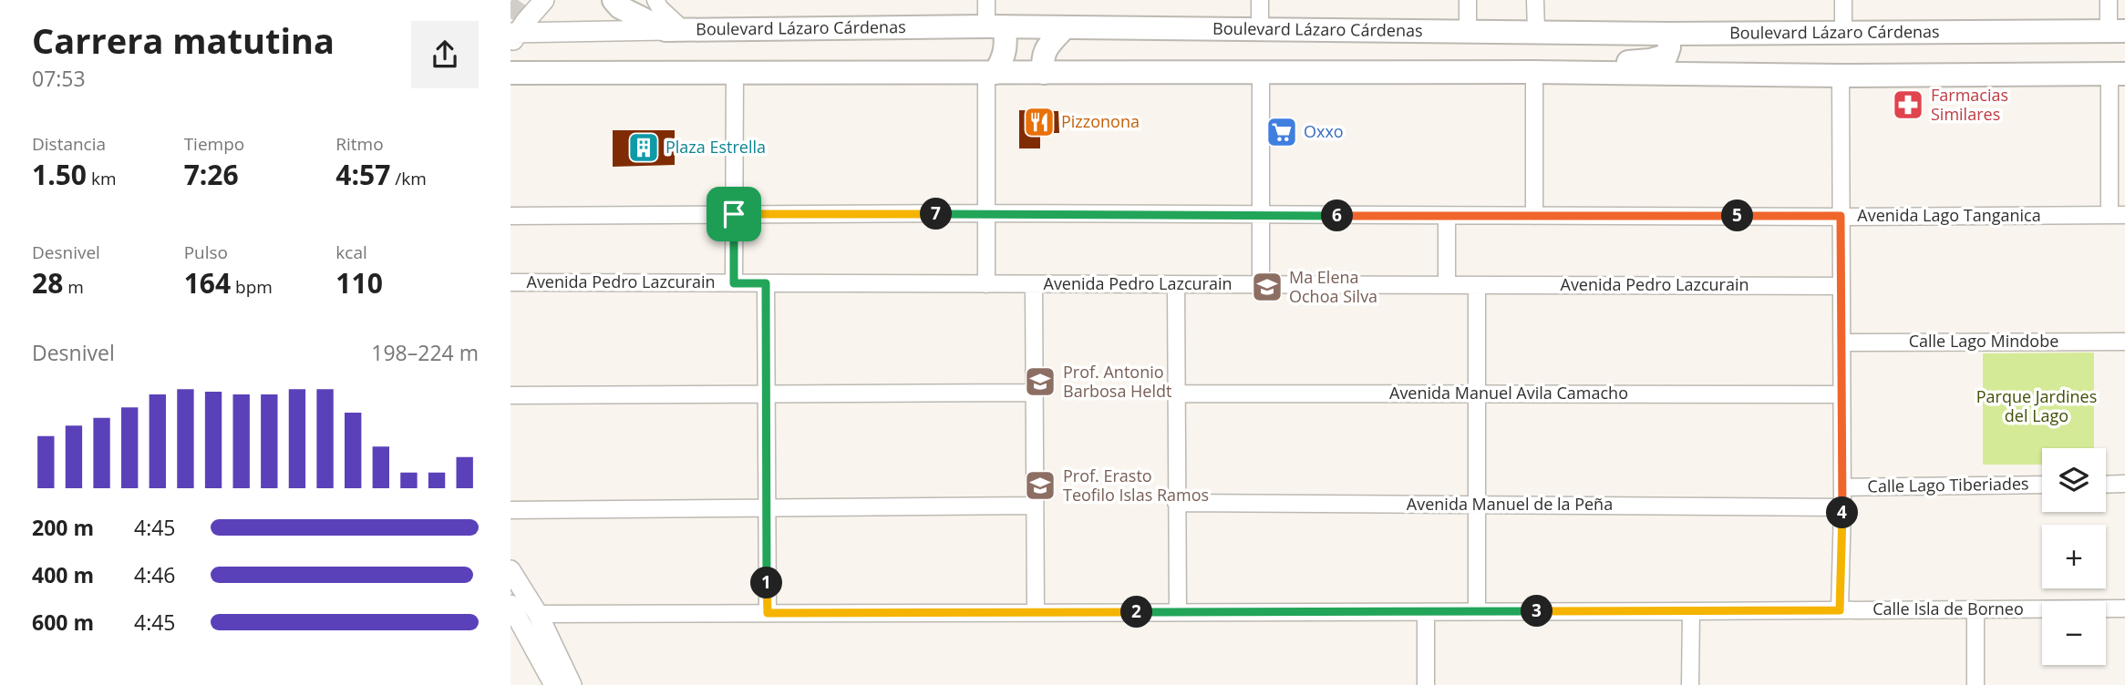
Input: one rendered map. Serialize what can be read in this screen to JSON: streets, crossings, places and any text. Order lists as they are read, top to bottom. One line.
{"streets":{"highway":["Boulevard Lázaro Cárdenas"],"street":["Avenida Lago Tanganica","Avenida Pedro Lazcurain","Calle Lago Mindobe","Avenida Manuel Avila Camacho","Calle Lago Tiberiades","Avenida Manuel de la Peña","Calle Isla de Borneo"]},"parks":["Parque Jardines del Lago"],"places":{"pharmacy":["Farmacias Similares"],"restaurant":["Pizzonona"],"supermarket":["Oxxo"],"building":["Plaza Estrella"],"school or university":["Ma Elena Ochoa Silva","Prof. Antonio Barbosa Heldt","Prof. Erasto Teofilo Islas Ramos"]},"page":{"heading":["Carrera matutina","07:53"],"stats":[["Distancia","1.50 km"],["Tiempo","7:26"],["Ritmo","4:57 /km"],["Desnivel","28 m"],["Pulso","164 bpm"],["kcal","110"]],"pins":["7","5","6","4","1","3","2"],"chart":["Desnivel","198–224 m"],"map_buttons":["+","−"],"list":[{"name":"200 m","note":"4:45"},{"name":"400 m","note":"4:46"},{"name":"600 m","note":"4:45"}]}}
